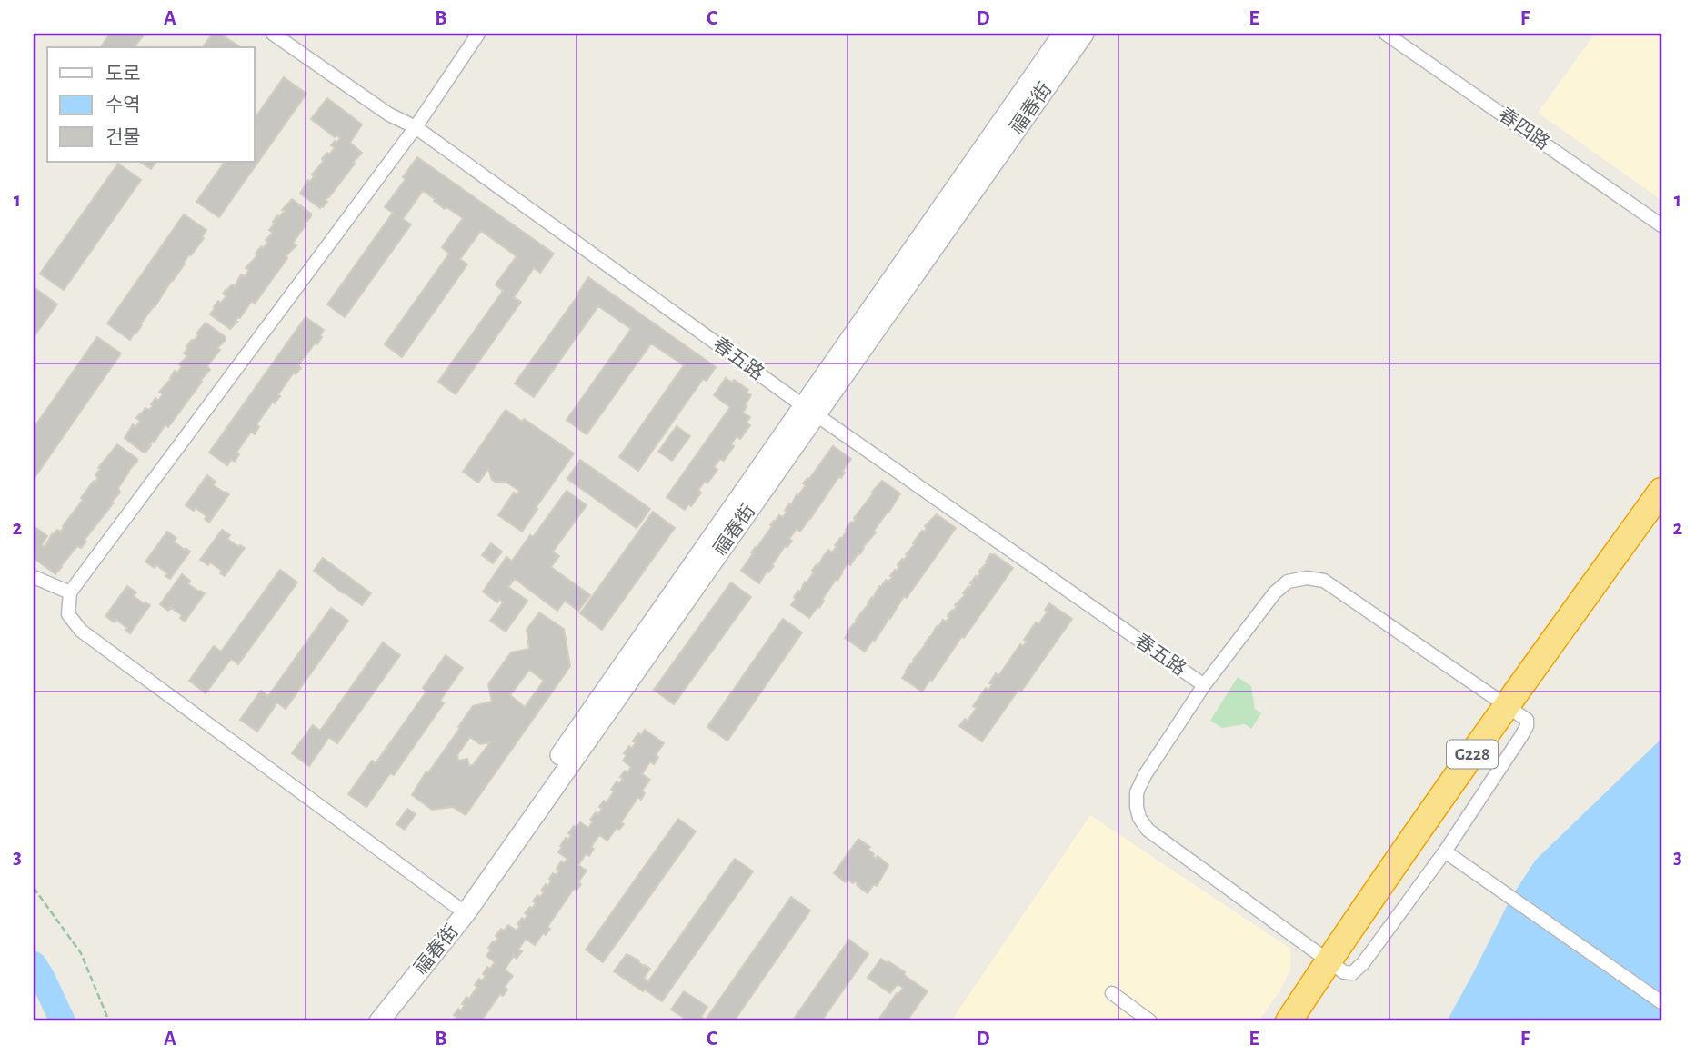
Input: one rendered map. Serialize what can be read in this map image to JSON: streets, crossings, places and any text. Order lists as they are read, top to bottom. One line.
{"streets":{"highway":["G228"],"main road":["福春街"],"street":["春四路","春五路"]},"crossings":[["福春街","春五路"]],"legend":["도로","수역","건물"],"grid":{"columns":["A","B","C","D","E","F"],"rows":["1","2","3"]}}
